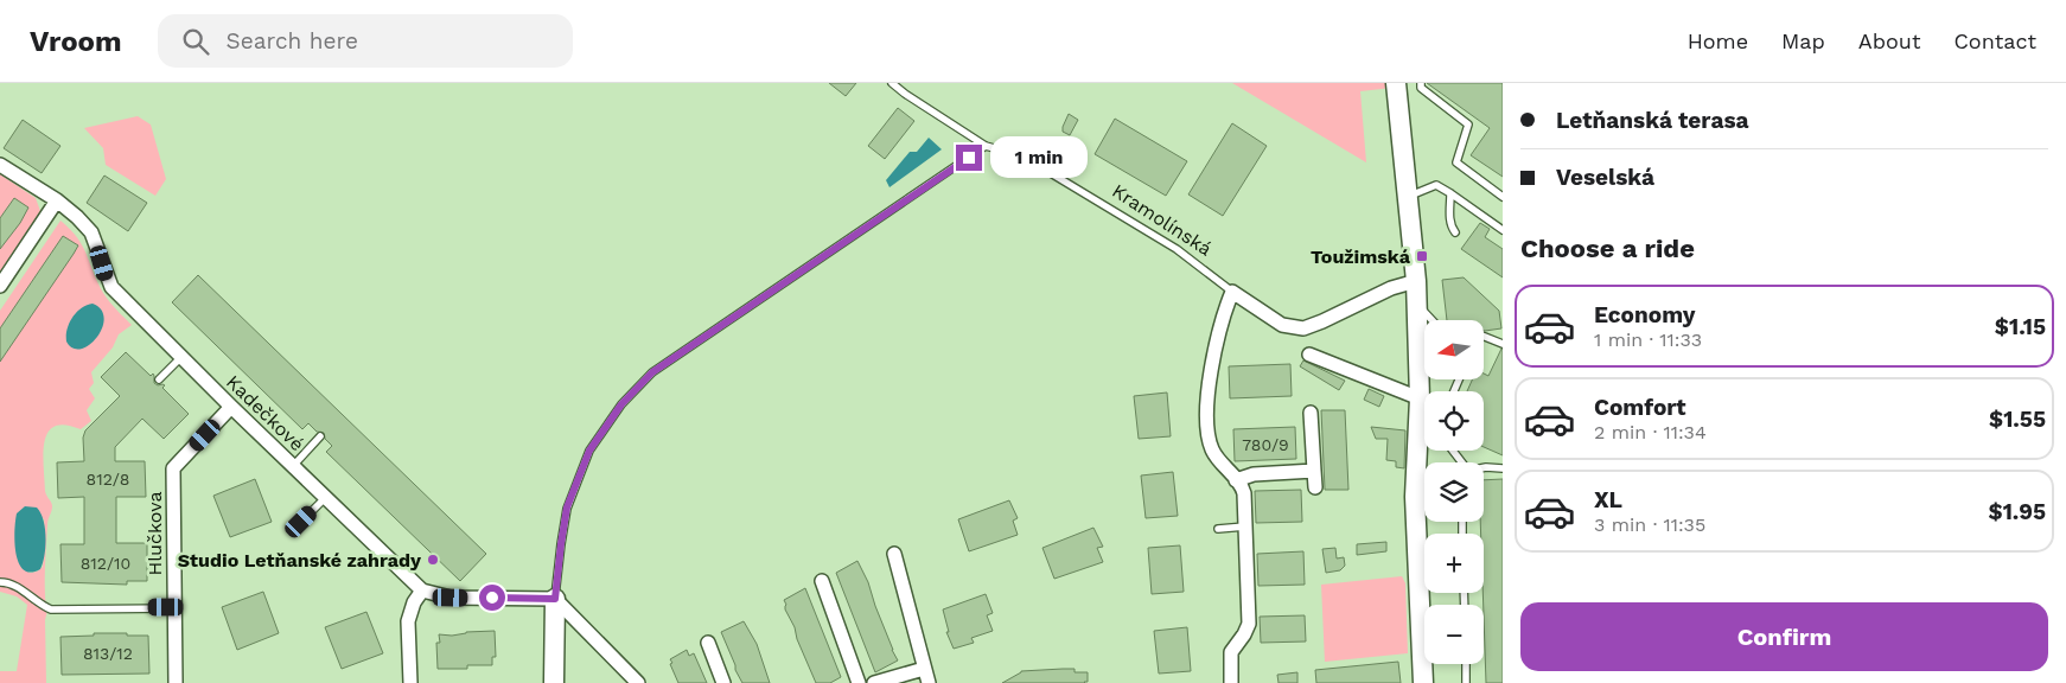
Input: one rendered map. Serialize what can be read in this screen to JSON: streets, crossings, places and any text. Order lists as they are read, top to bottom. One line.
{"streets":{"street":["Kramolínská","Kadečkové","Hlučkova"]},"crossings":[["Kadečkové","Hlučkova"]],"places":{"transit":["Toužimská"],"other":["Studio Letňanské zahrady"]},"house_numbers":["780/9","812/8","812/10","813/12"],"north":"left","page":{"header":"Vroom","search":"Search here","nav":["Home","Map","About","Contact"],"banner":["Letňanská terasa","Veselská"],"bubble":"1 min","heading":"Choose a ride","list":[{"name":"Economy","note":"1 min · 11:33","value":"$1.15"},{"name":"Comfort","note":"2 min · 11:34","value":"$1.55"},{"name":"XL","note":"3 min · 11:35","value":"$1.95"}],"map_buttons":["+","−"],"buttons":"Confirm"}}
